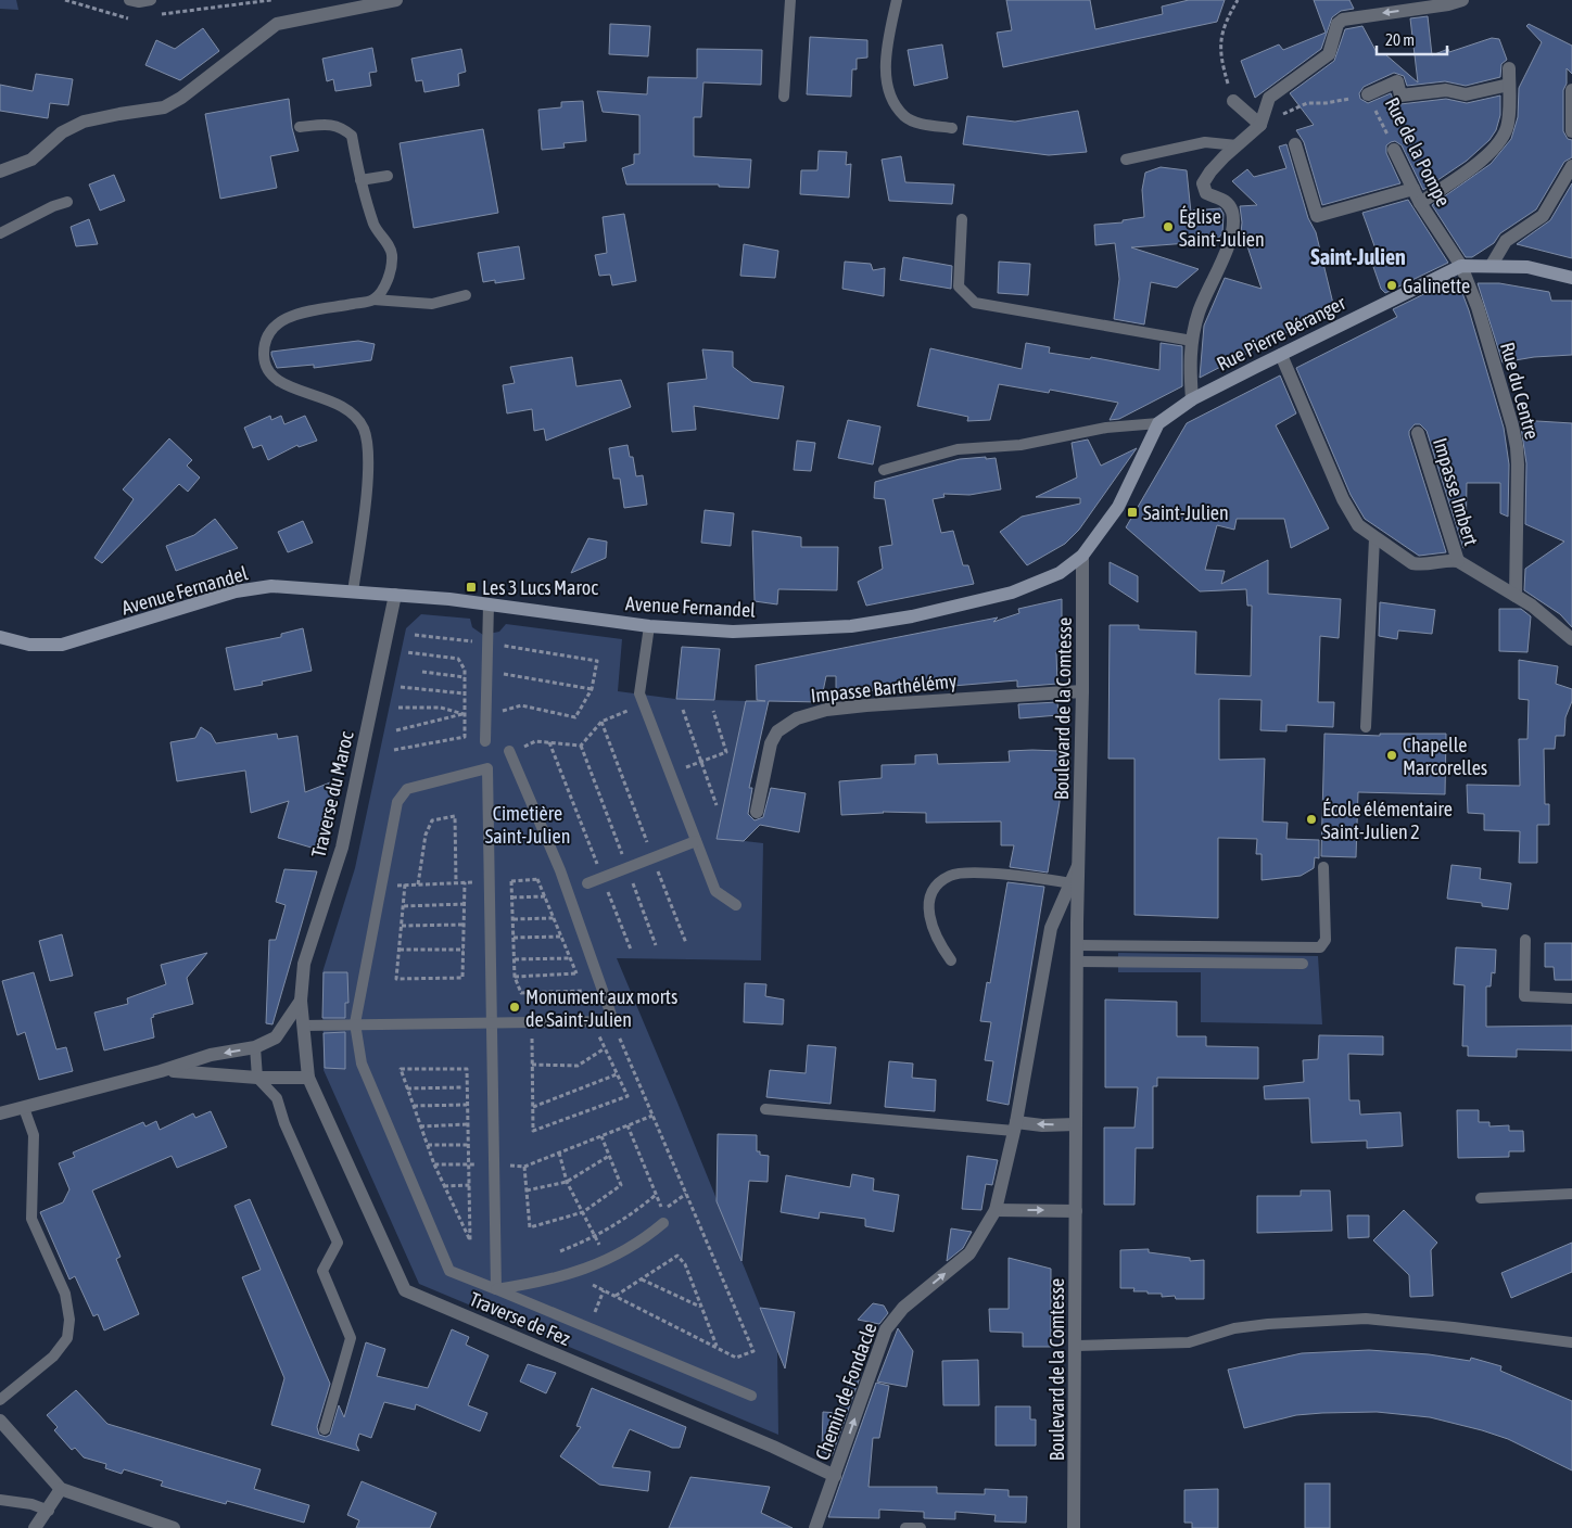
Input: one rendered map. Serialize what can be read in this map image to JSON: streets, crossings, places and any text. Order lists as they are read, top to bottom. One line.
{"streets":{"main road":["Rue Pierre Béranger","Avenue Fernandel"],"street":["Rue de la Pompe","Rue du Centre","Impasse Imbert","Impasse Barthélémy","Boulevard de la Comtesse","Traverse du Maroc","Traverse de Fez","Chemin de Fondacle"]},"crossings":[["Rue de la Pompe","Rue Pierre Béranger"],["Rue de la Pompe","Rue du Centre"],["Rue Pierre Béranger","Rue du Centre"],["Rue Pierre Béranger","Avenue Fernandel"],["Rue Pierre Béranger","Boulevard de la Comtesse"],["Avenue Fernandel","Boulevard de la Comtesse"],["Avenue Fernandel","Traverse du Maroc"],["Impasse Barthélémy","Boulevard de la Comtesse"],["Boulevard de la Comtesse","Chemin de Fondacle"],["Traverse du Maroc","Traverse de Fez"],["Traverse de Fez","Chemin de Fondacle"]],"one_way":["Chemin de Fondacle"],"districts":["Saint-Julien"],"parks":["Cimetière Saint-Julien"],"places":{"other":["Église Saint-Julien","Galinette","Chapelle Marcorelles","École élémentaire Saint-Julien 2","Monument aux morts de Saint-Julien"],"transit":["Saint-Julien","Les 3 Lucs Maroc"]},"scale_bar":"20 m"}
